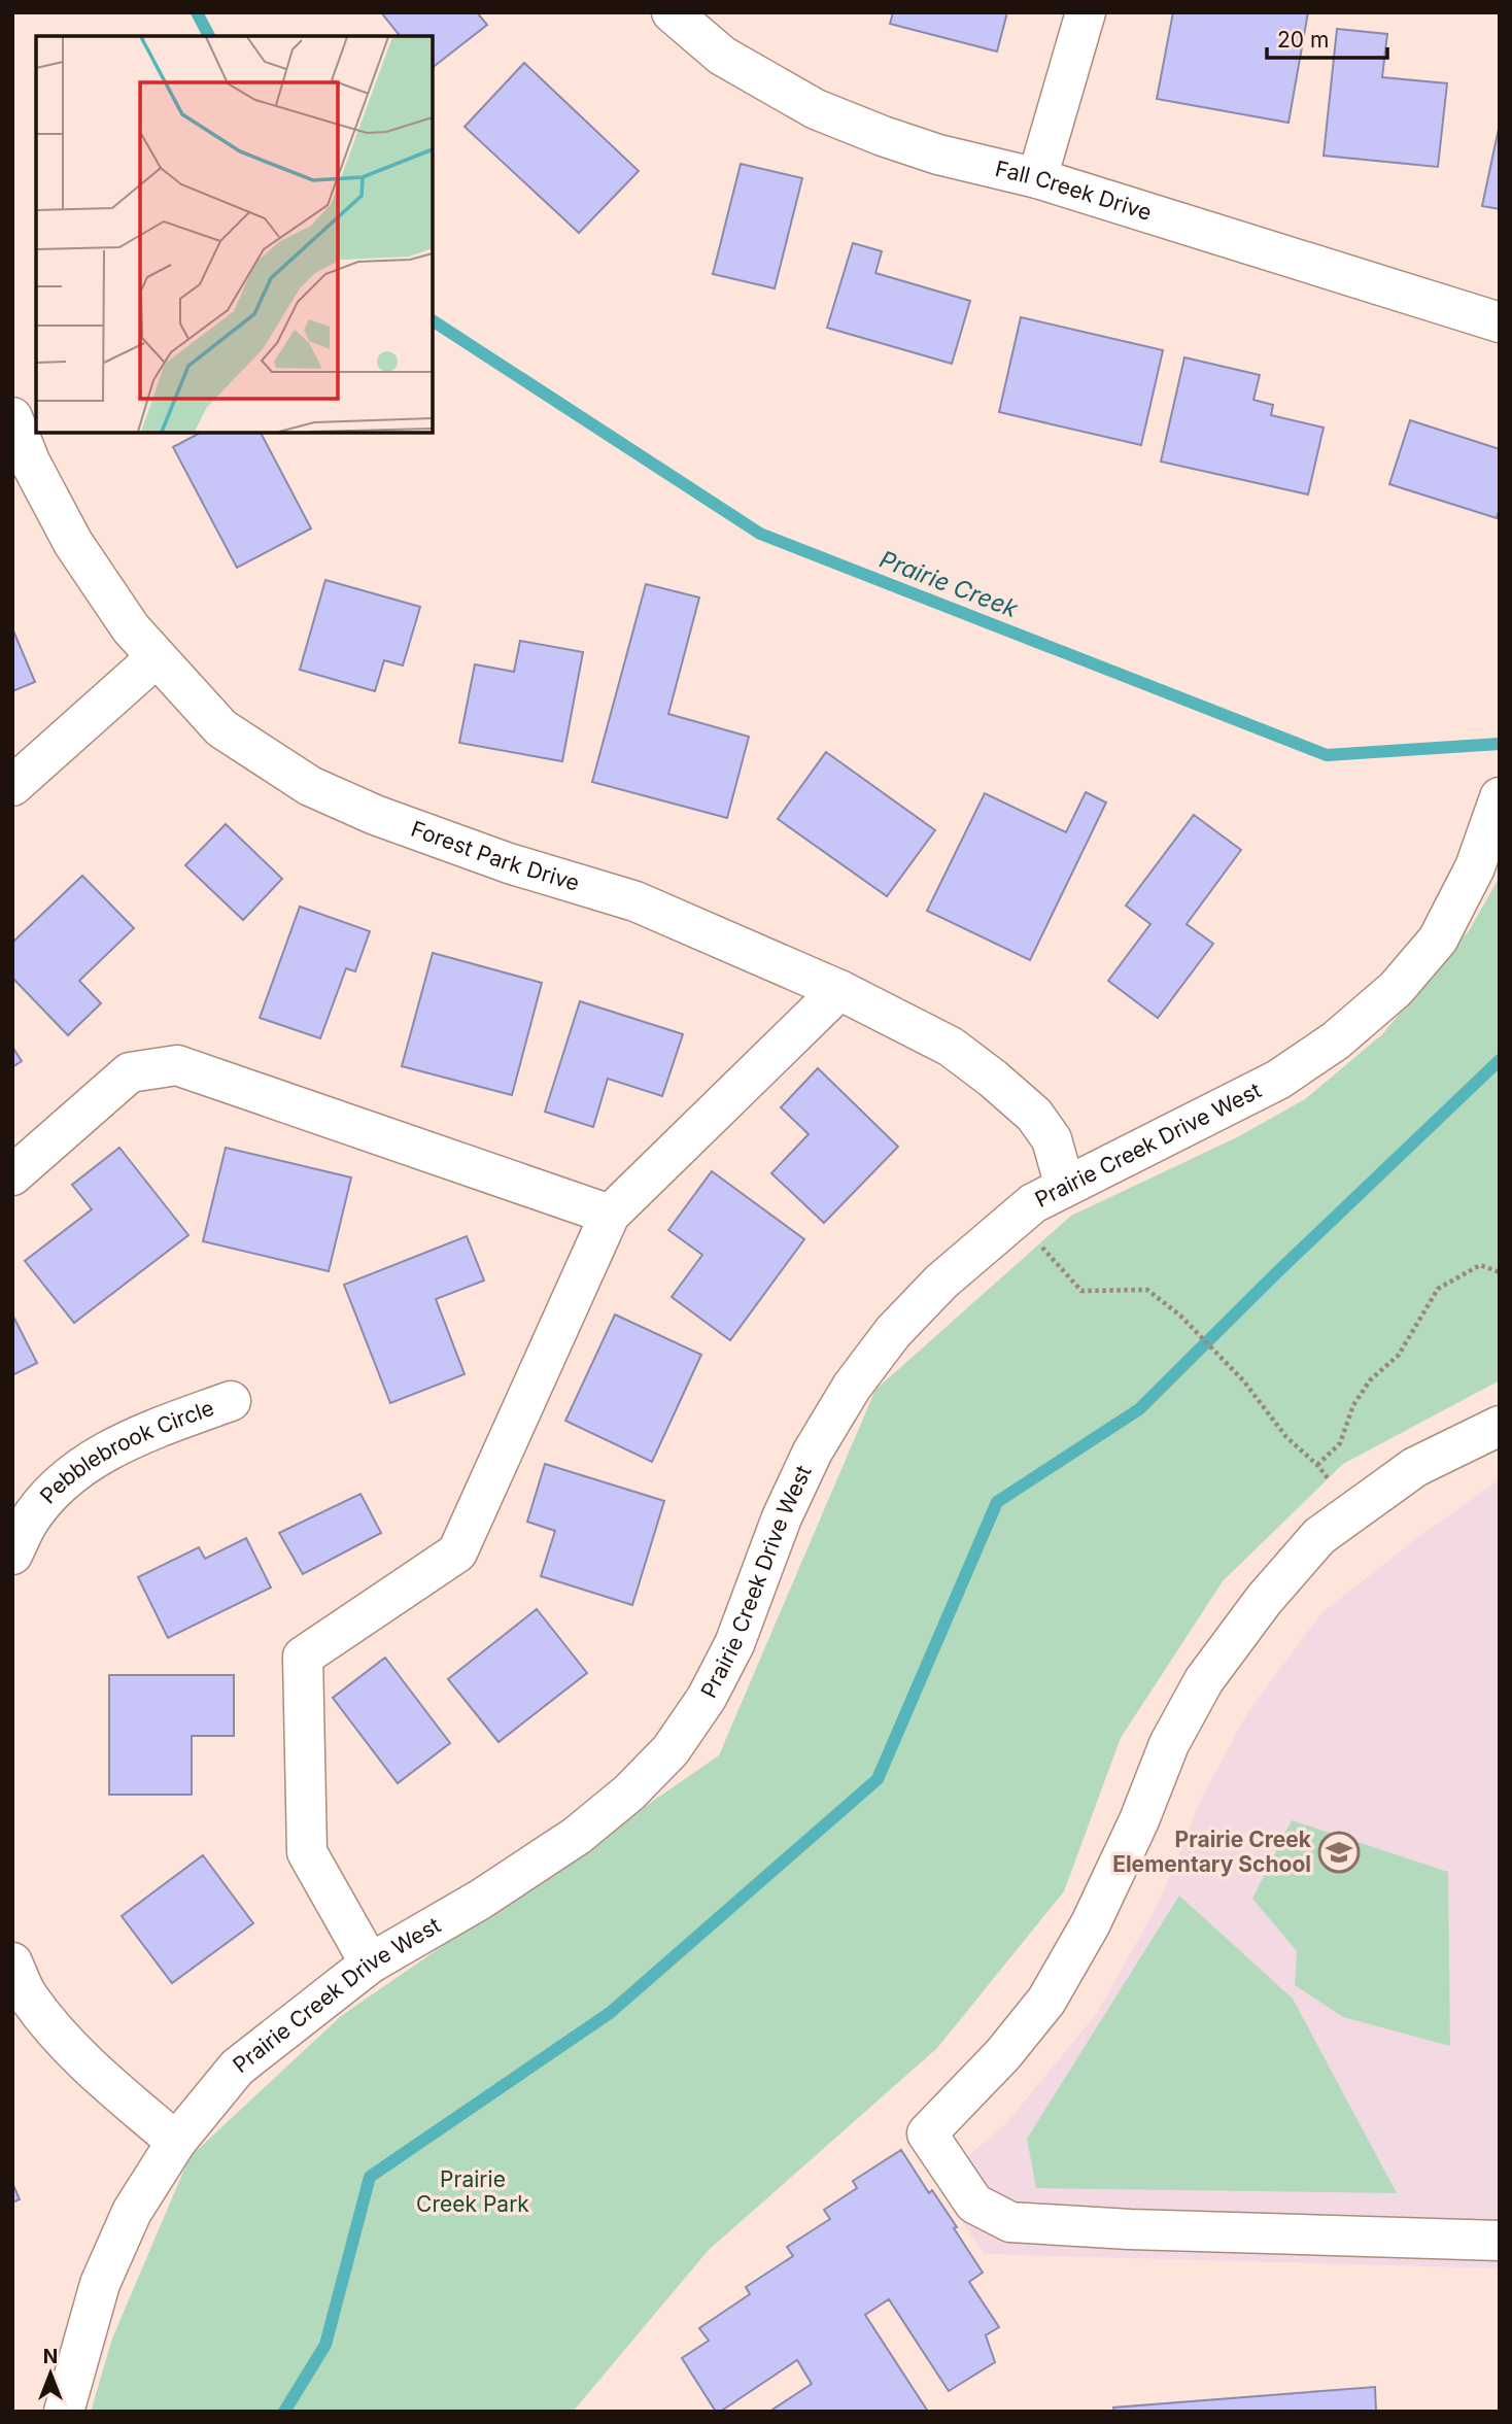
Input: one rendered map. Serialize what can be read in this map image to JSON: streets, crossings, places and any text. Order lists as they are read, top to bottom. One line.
{"streets":{"street":["Fall Creek Drive","Forest Park Drive","Prairie Creek Drive West","Pebblebrook Circle"]},"crossings":[["Forest Park Drive","Prairie Creek Drive West"]],"water":["Prairie Creek"],"parks":["Prairie Creek Park"],"places":{"school or university":["Prairie Creek Elementary School"]},"scale_bar":"20 m","north":"top"}
